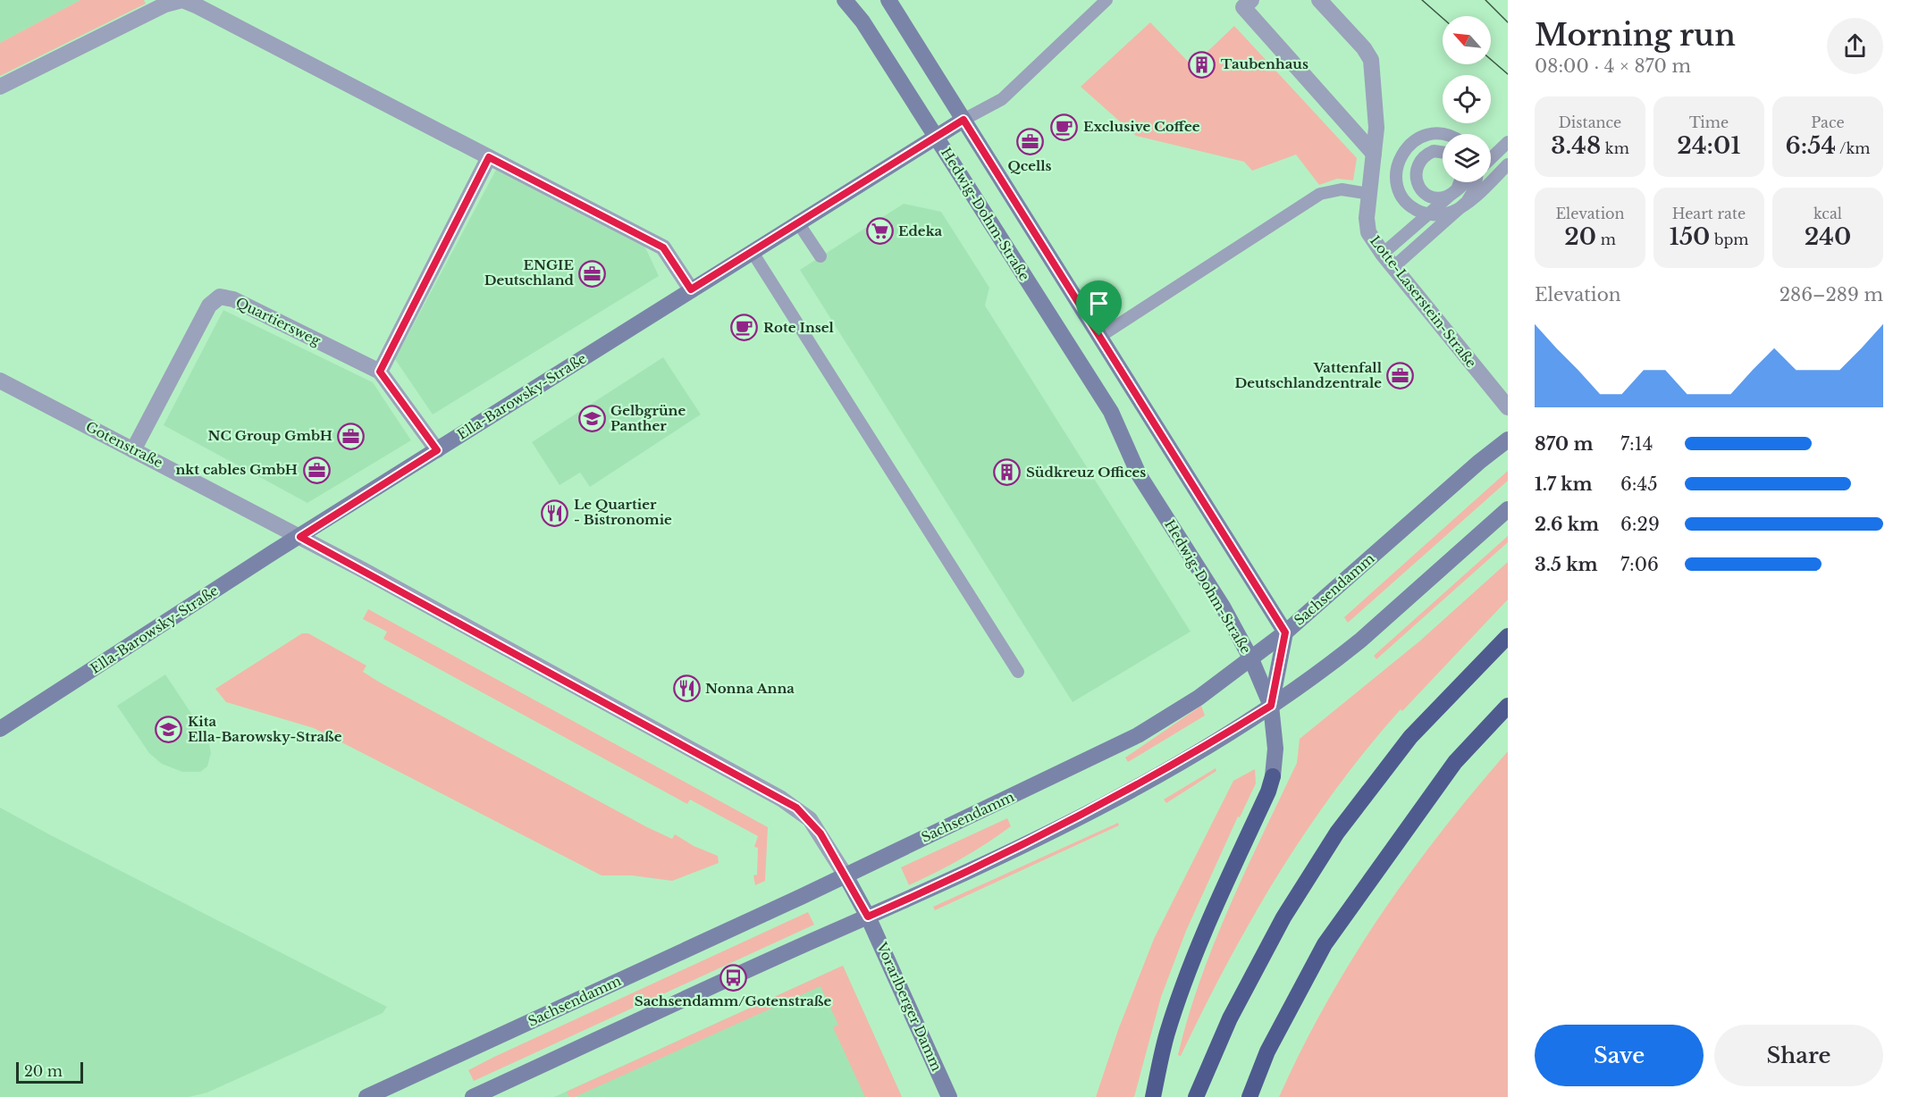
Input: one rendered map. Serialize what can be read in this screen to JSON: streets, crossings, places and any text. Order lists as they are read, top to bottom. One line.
{"streets":{"street":["Hedwig-Dohm-Straße","Lotte-Laserstein-Straße","Quartiersweg","Ella-Barowsky-Straße","Gotenstraße","Sachsendamm","Vorarlberger Damm"]},"crossings":[["Hedwig-Dohm-Straße","Ella-Barowsky-Straße"],["Hedwig-Dohm-Straße","Sachsendamm"],["Quartiersweg","Ella-Barowsky-Straße"],["Quartiersweg","Gotenstraße"],["Ella-Barowsky-Straße","Gotenstraße"],["Gotenstraße","Sachsendamm"],["Gotenstraße","Vorarlberger Damm"],["Sachsendamm","Vorarlberger Damm"]],"places":{"building":["Taubenhaus","Südkreuz Offices"],"cafe":["Exclusive Coffee","Rote Insel"],"office":["Qcells","ENGIE Deutschland","Vattenfall Deutschlandzentrale","NC Group GmbH","nkt cables GmbH"],"supermarket":["Edeka"],"school or university":["Gelbgrüne Panther","Kita Ella-Barowsky-Straße"],"restaurant":["Le Quartier - Bistronomie","Nonna Anna"],"bus stop":["Sachsendamm/Gotenstraße"]},"scale_bar":"20 m","north":"top left","page":{"heading":["Morning run","08:00 · 4 × 870 m"],"stats":[["Distance","3.48 km"],["Time","24:01"],["Pace","6:54 /km"],["Elevation","20 m"],["Heart rate","150 bpm"],["kcal","240"]],"chart":["Elevation","286–289 m"],"list":[{"name":"870 m","note":"7:14"},{"name":"1.7 km","note":"6:45"},{"name":"2.6 km","note":"6:29"},{"name":"3.5 km","note":"7:06"}],"buttons":["Save","Share"],"scale":"20 m"}}
